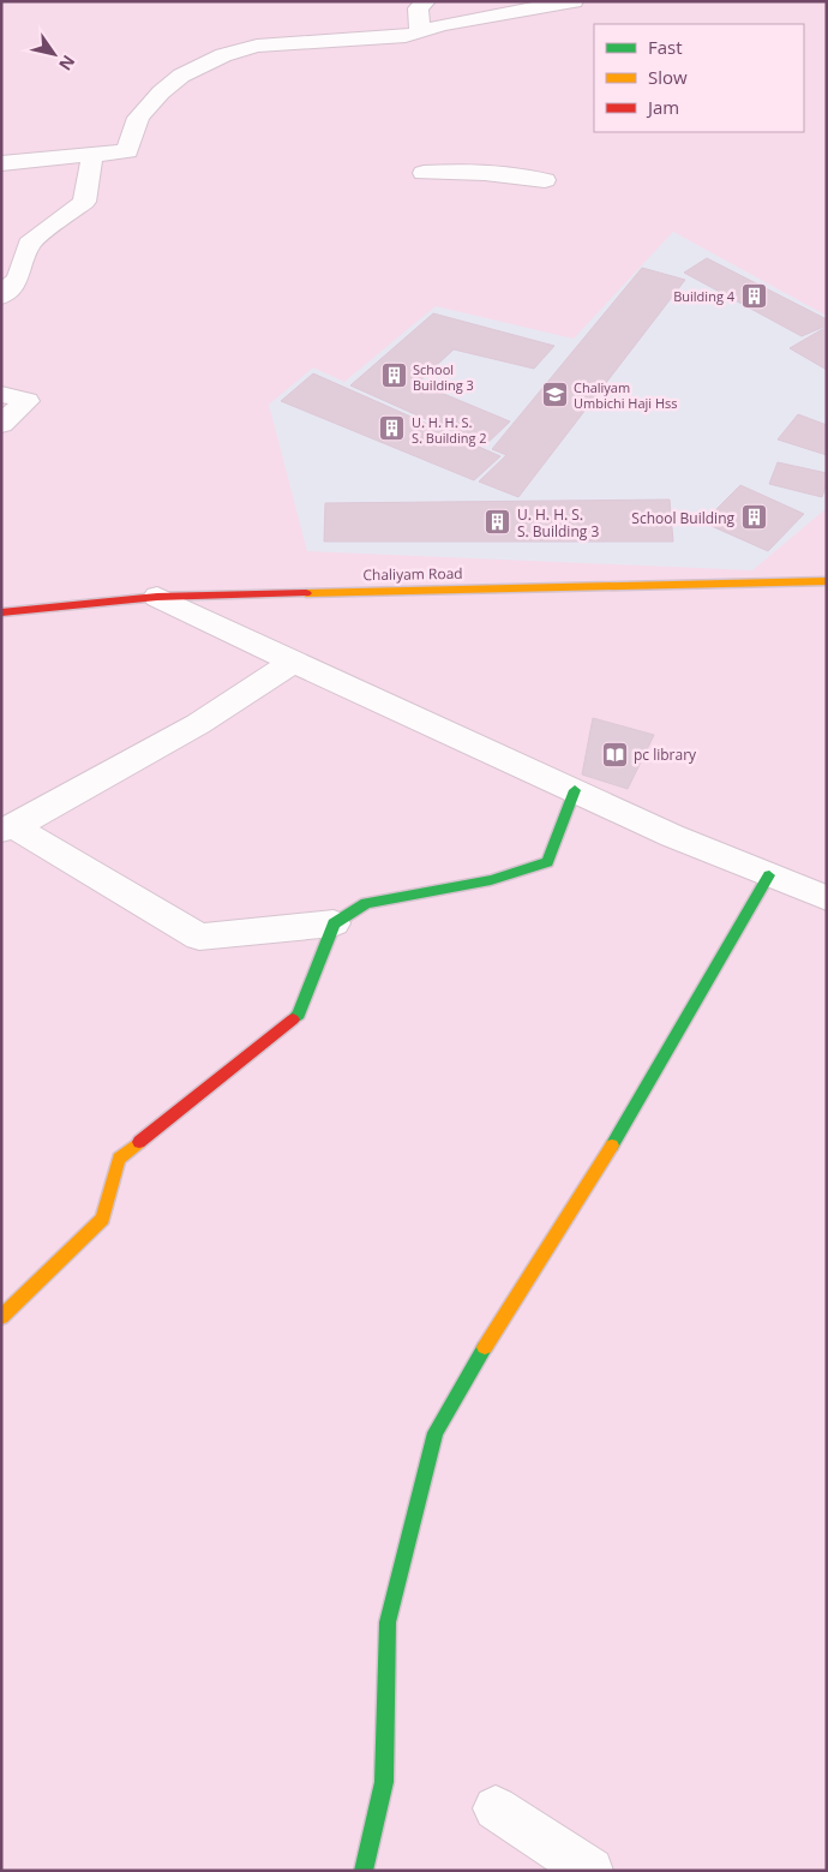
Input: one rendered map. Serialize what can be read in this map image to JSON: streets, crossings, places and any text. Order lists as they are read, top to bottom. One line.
{"streets":{"street":["Chaliyam Road"]},"places":{"building":["Building 4","School Building 3","U. H. H. S. S. Building 2","School Building","U. H. H. S. S. Building 3"],"school or university":["Chaliyam Umbichi Haji Hss"],"library":["pc library"]},"legend":["Fast","Slow","Jam"],"north":"bottom right"}
